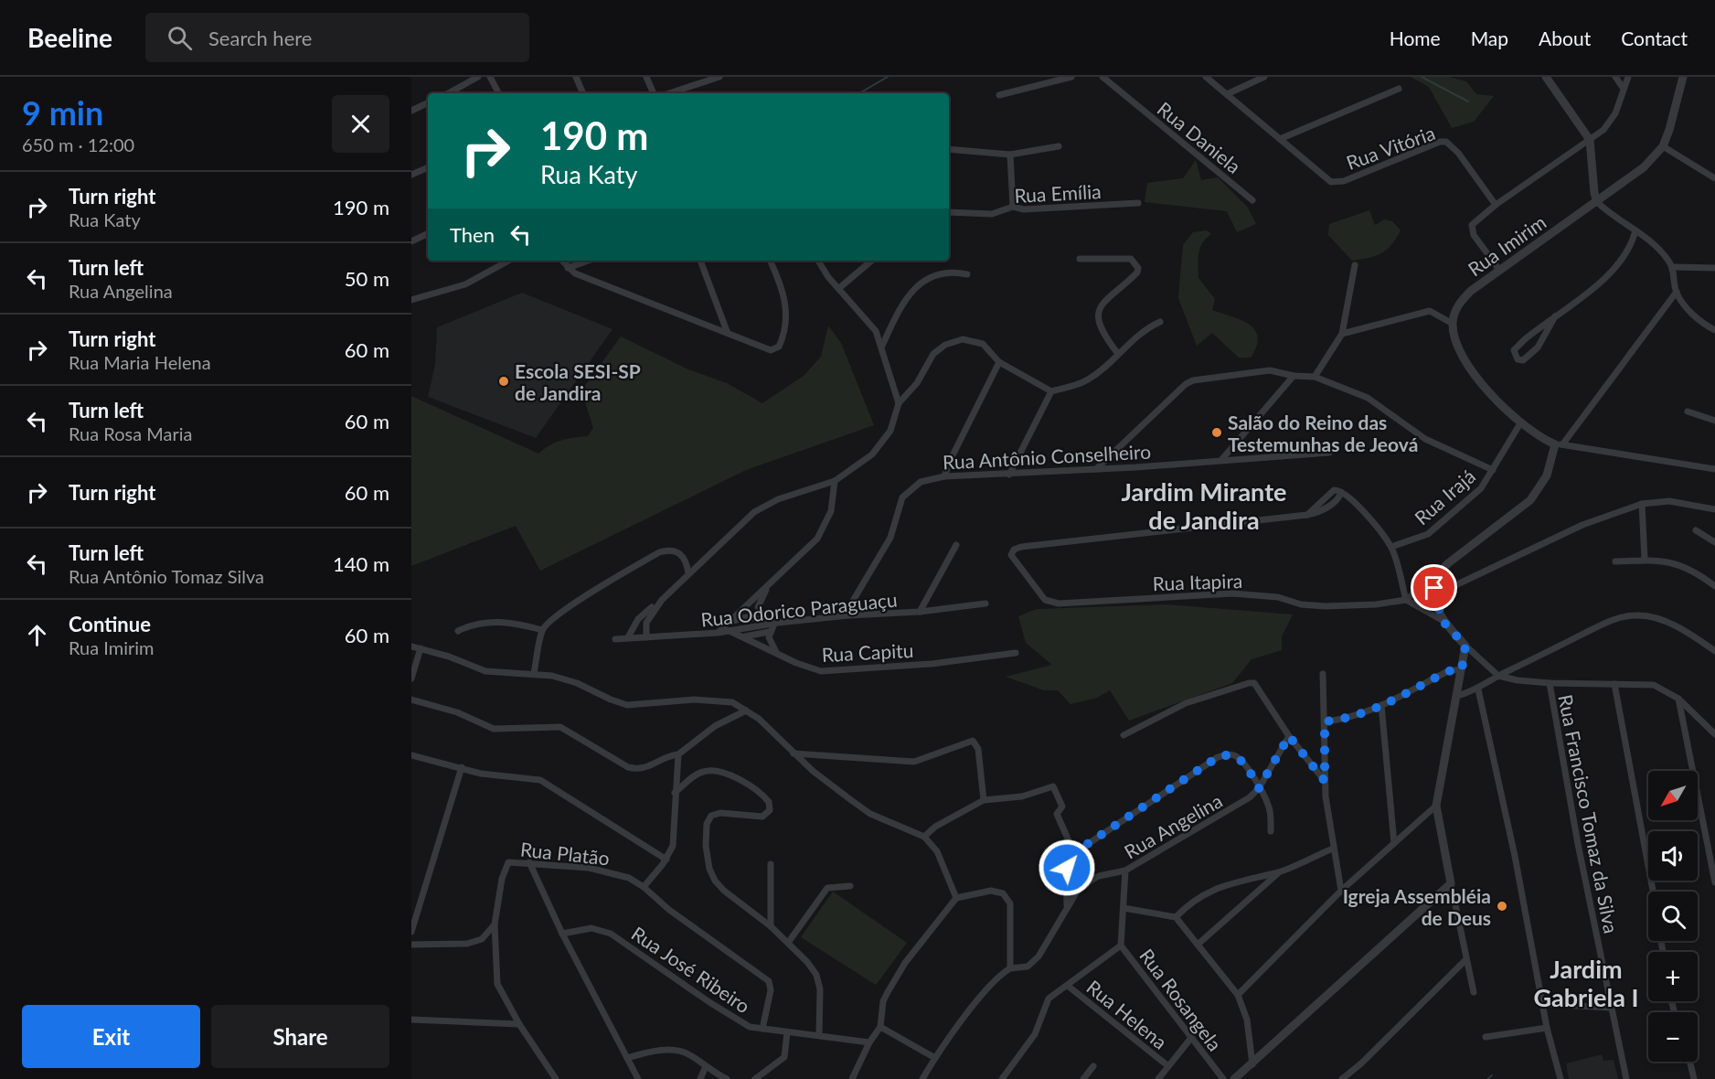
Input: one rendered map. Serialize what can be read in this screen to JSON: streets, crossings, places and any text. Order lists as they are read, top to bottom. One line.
{"streets":{"street":["Rua Daniela","Rua Vitória","Rua Emília","Rua Imirim","Rua Antônio Conselheiro","Rua Irajá","Rua Itapira","Rua Odorico Paraguaçu","Rua Capitu","Rua Francisco Tomaz da Silva","Rua Angelina","Rua Platão","Rua José Ribeiro","Rua Rosangela","Rua Helena"]},"crossings":[["Rua Antônio Conselheiro","Rua Odorico Paraguaçu"],["Rua Irajá","Rua Itapira"],["Rua Odorico Paraguaçu","Rua Capitu"],["Rua Angelina","Rua Rosangela"],["Rua Platão","Rua José Ribeiro"]],"districts":["Jardim Mirante de Jandira","Jardim Gabriela I"],"places":["Escola SESI-SP de Jandira","Salão do Reino das Testemunhas de Jeová","Igreja Assembléia de Deus"],"north":"bottom left","page":{"header":"Beeline","search":"Search here","nav":["Home","Map","About","Contact"],"heading":["9 min","650 m · 12:00"],"turn":["190 m","Rua Katy"],"list":[{"name":"Turn right","note":"Rua Katy","value":"190 m"},{"name":"Turn left","note":"Rua Angelina","value":"50 m"},{"name":"Turn right","note":"Rua Maria Helena","value":"60 m"},{"name":"Turn left","note":"Rua Rosa Maria","value":"60 m"},{"name":"Turn right","value":"60 m"},{"name":"Turn left","note":"Rua Antônio Tomaz Silva","value":"140 m"},{"name":"Continue","note":"Rua Imirim","value":"60 m"}],"then":"Then","map_buttons":["+","−"],"buttons":["Exit","Share"]}}
